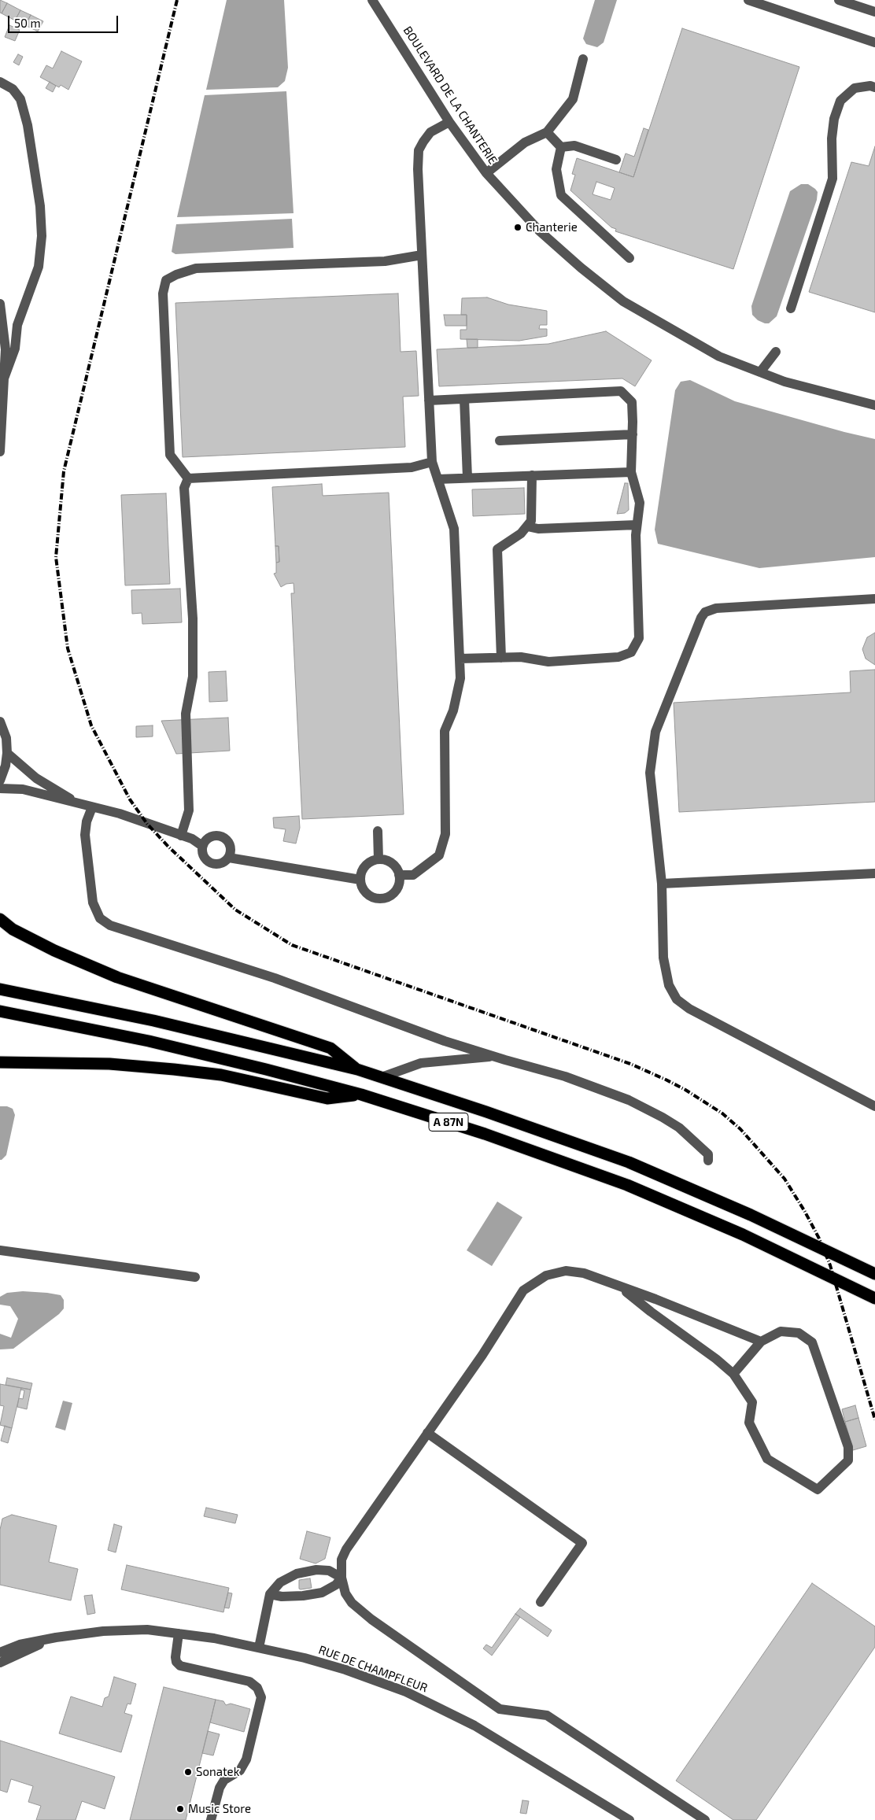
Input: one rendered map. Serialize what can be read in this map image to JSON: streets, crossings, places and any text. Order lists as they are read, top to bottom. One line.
{"streets":{"highway":["A 87N"],"street":["BOULEVARD DE LA CHANTERIE","RUE DE CHAMPFLEUR"]},"places":["Chanterie","Sonatek","Music Store"],"scale_bar":"50 m"}
